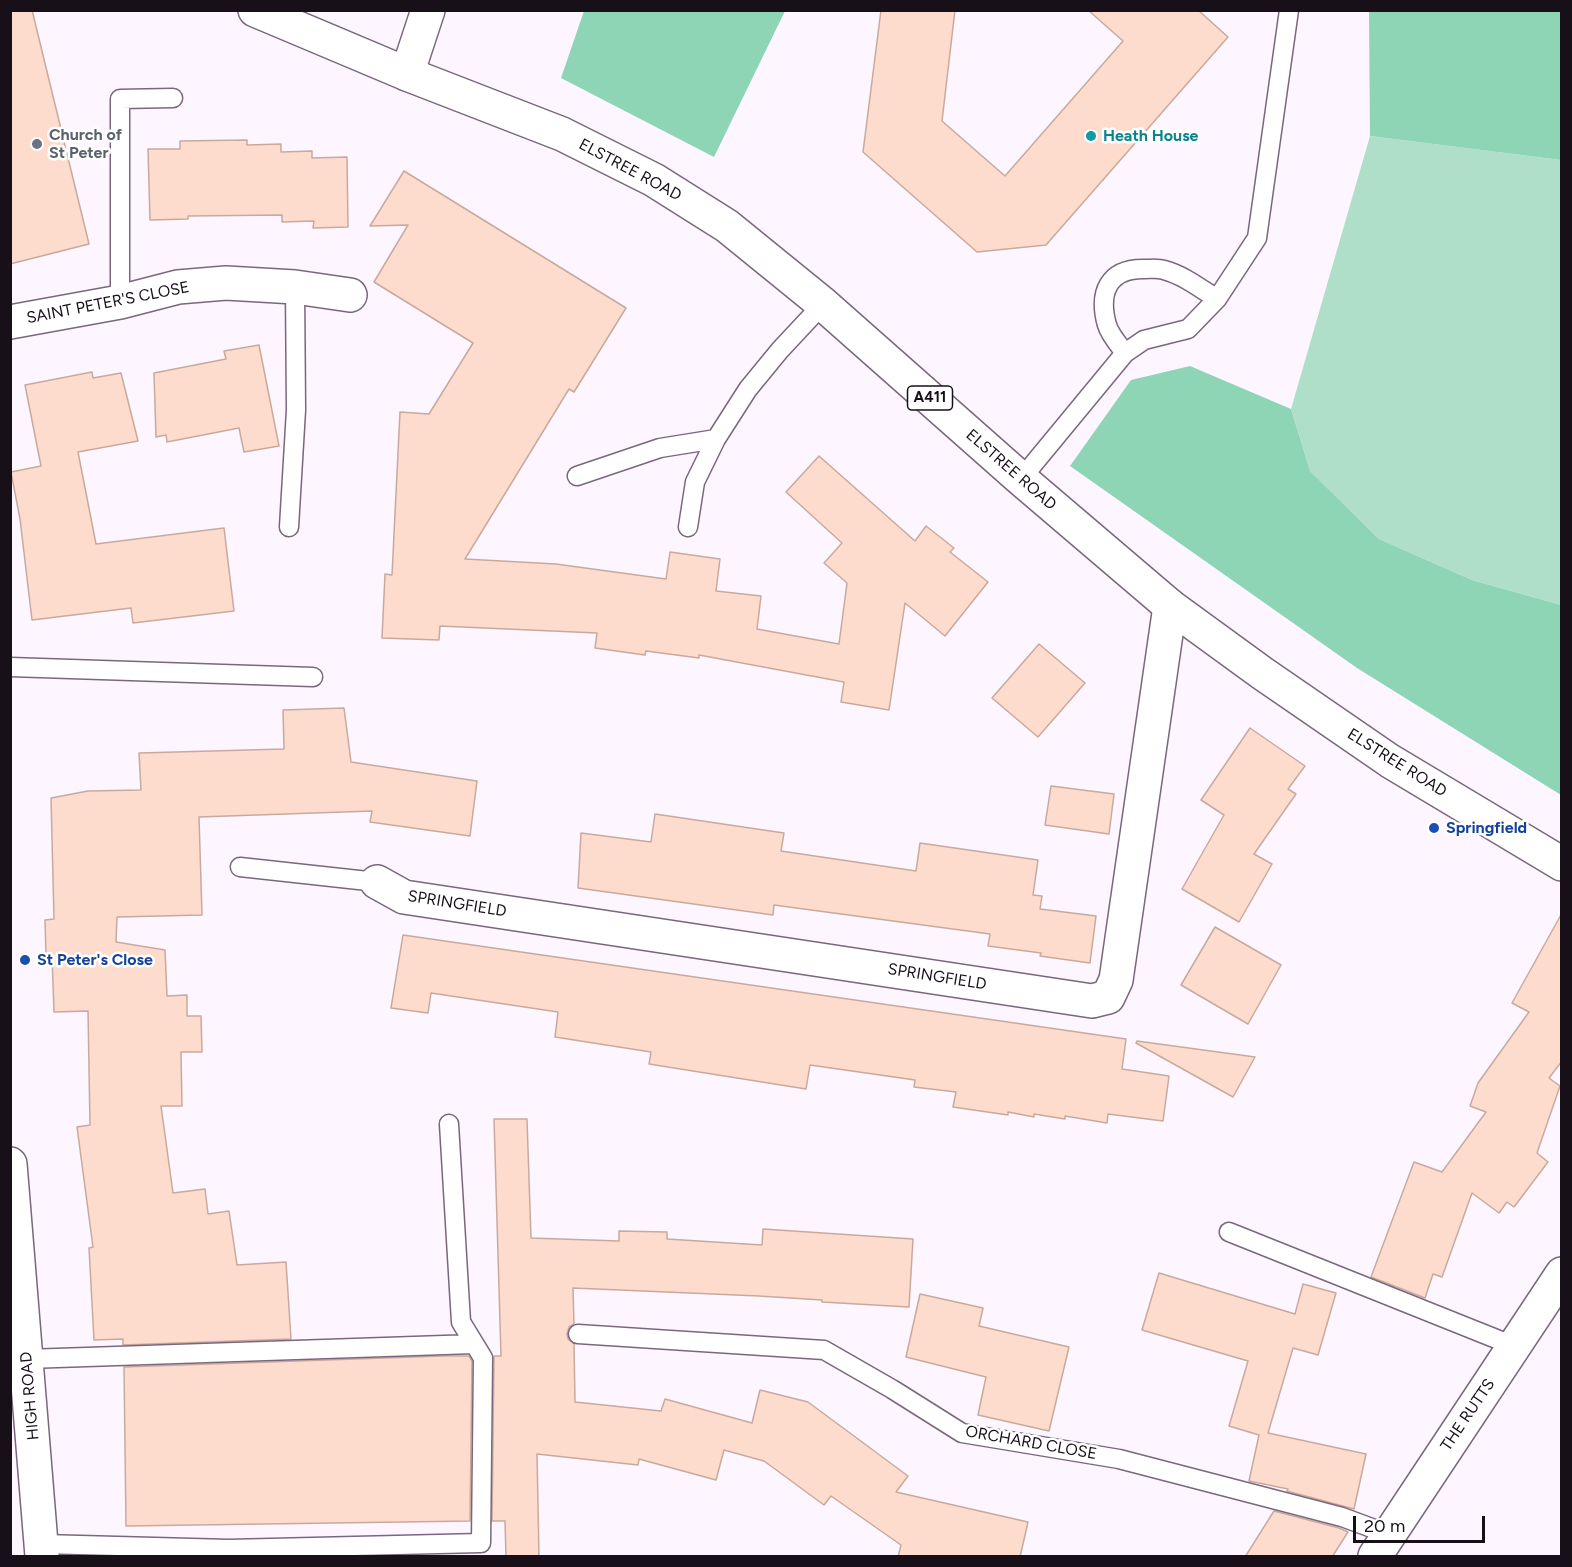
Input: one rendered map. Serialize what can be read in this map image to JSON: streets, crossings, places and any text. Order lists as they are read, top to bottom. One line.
{"streets":{"main road":["ELSTREE ROAD","SAINT PETER'S CLOSE","A411","SPRINGFIELD","HIGH ROAD","THE RUTTS"],"lane":["ORCHARD CLOSE"]},"crossings":[["ELSTREE ROAD","SPRINGFIELD"],["THE RUTTS","ORCHARD CLOSE"]],"places":["Heath House","Church of St Peter","Springfield","St Peter's Close"],"scale_bar":"20 m"}
